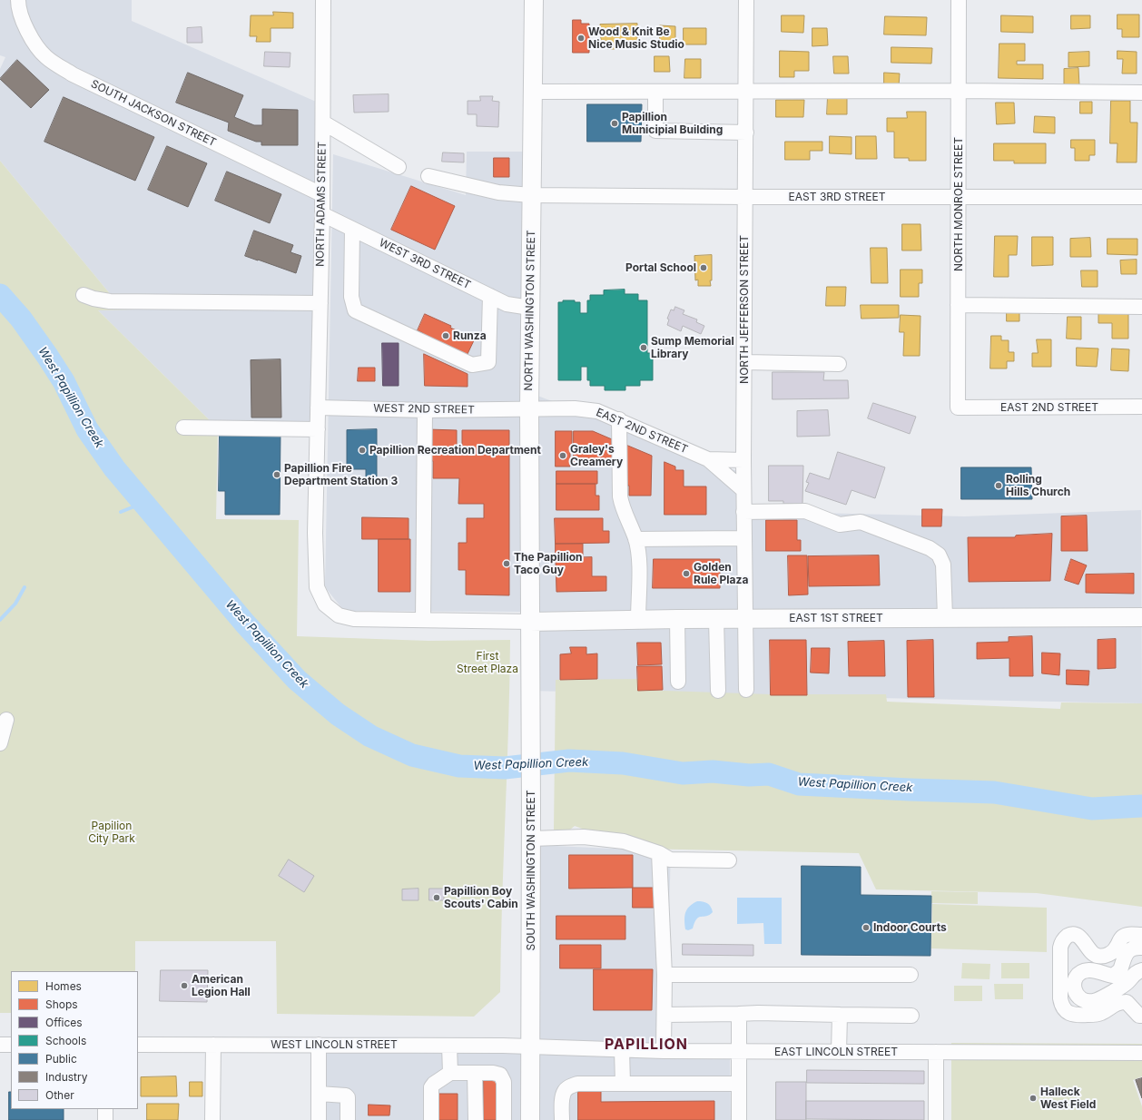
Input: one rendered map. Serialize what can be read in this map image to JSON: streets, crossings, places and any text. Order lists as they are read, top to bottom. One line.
{"streets":{"main road":["NORTH WASHINGTON STREET","EAST 1ST STREET","SOUTH WASHINGTON STREET"],"street":["SOUTH JACKSON STREET","EAST 3RD STREET","NORTH ADAMS STREET","NORTH MONROE STREET","WEST 3RD STREET","NORTH JEFFERSON STREET","EAST 2ND STREET","WEST 2ND STREET","WEST LINCOLN STREET","EAST LINCOLN STREET"]},"crossings":[["SOUTH JACKSON STREET","NORTH ADAMS STREET"],["EAST 3RD STREET","NORTH MONROE STREET"],["EAST 3RD STREET","NORTH JEFFERSON STREET"],["EAST 3RD STREET","NORTH WASHINGTON STREET"],["NORTH ADAMS STREET","WEST 3RD STREET"],["NORTH ADAMS STREET","WEST 2ND STREET"],["NORTH MONROE STREET","EAST 2ND STREET"],["WEST 3RD STREET","NORTH WASHINGTON STREET"],["NORTH JEFFERSON STREET","EAST 1ST STREET"],["NORTH WASHINGTON STREET","EAST 2ND STREET"],["NORTH WASHINGTON STREET","WEST 2ND STREET"],["NORTH WASHINGTON STREET","EAST 1ST STREET"],["NORTH WASHINGTON STREET","SOUTH WASHINGTON STREET"],["EAST 2ND STREET","WEST 2ND STREET"],["EAST 1ST STREET","SOUTH WASHINGTON STREET"],["SOUTH WASHINGTON STREET","WEST LINCOLN STREET"],["SOUTH WASHINGTON STREET","EAST LINCOLN STREET"],["WEST LINCOLN STREET","EAST LINCOLN STREET"]],"districts":["PAPILLION"],"water":["West Papillion Creek"],"parks":["First Street Plaza","Papilion City Park"],"places":["Wood & Knit Be Nice Music Studio","Papillion Municipial Building","Portal School","Runza","Sump Memorial Library","Papillion Recreation Department","Graley's Creamery","Papillion Fire Department Station 3","Rolling Hills Church","The Papillion Taco Guy","Golden Rule Plaza","Papillion Boy Scouts' Cabin","Indoor Courts","American Legion Hall","Halleck West Field"],"legend":["Homes","Shops","Offices","Schools","Public","Industry","Other"]}
